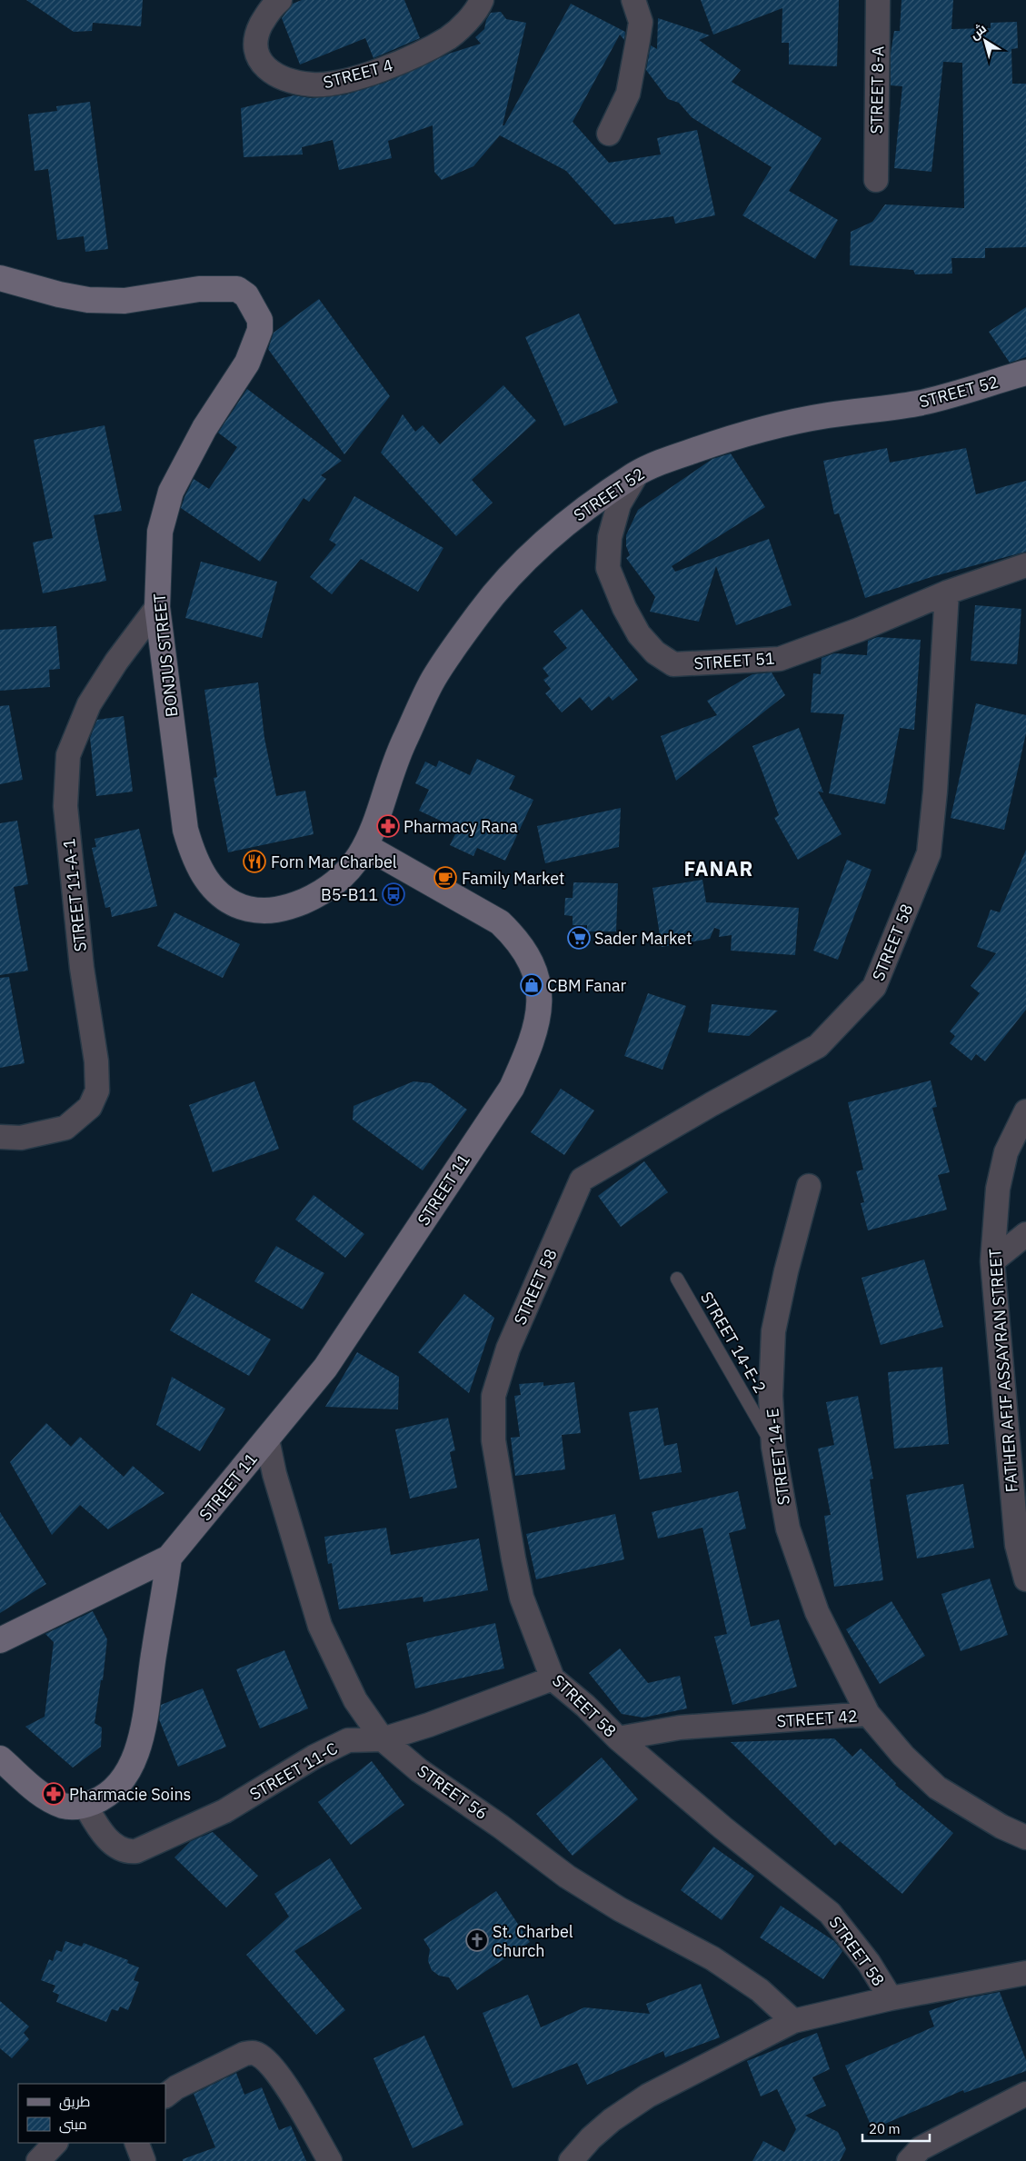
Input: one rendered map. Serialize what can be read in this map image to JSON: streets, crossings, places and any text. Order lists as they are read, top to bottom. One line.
{"streets":{"street":["STREET 4","STREET 8-A","STREET 52","BONJUS STREET","STREET 51","STREET 11-A-1","STREET 58","STREET 11","FATHER AFIF ASSAYRAN STREET","STREET 14-E","STREET 42","STREET 11-C","STREET 56"],"lane":["STREET 14-E-2"]},"crossings":[["STREET 52","BONJUS STREET"],["STREET 52","STREET 51"],["STREET 52","STREET 11"],["BONJUS STREET","STREET 11-A-1"],["BONJUS STREET","STREET 11"],["STREET 51","STREET 58"],["STREET 58","STREET 42"],["STREET 58","STREET 11-C"],["STREET 58","STREET 56"],["STREET 11","STREET 56"],["STREET 14-E-2","STREET 14-E"],["STREET 14-E","STREET 42"],["STREET 11-C","STREET 56"]],"districts":["FANAR"],"places":{"pharmacy":["Pharmacy Rana","Pharmacie Soins"],"restaurant":["Forn Mar Charbel"],"cafe":["Family Market"],"bus stop":["B5-B11"],"supermarket":["Sader Market"],"shop":["CBM Fanar"],"church":["St. Charbel Church"]},"legend":["طريق","مبنى"],"scale_bar":"20 m","north":"top left"}
